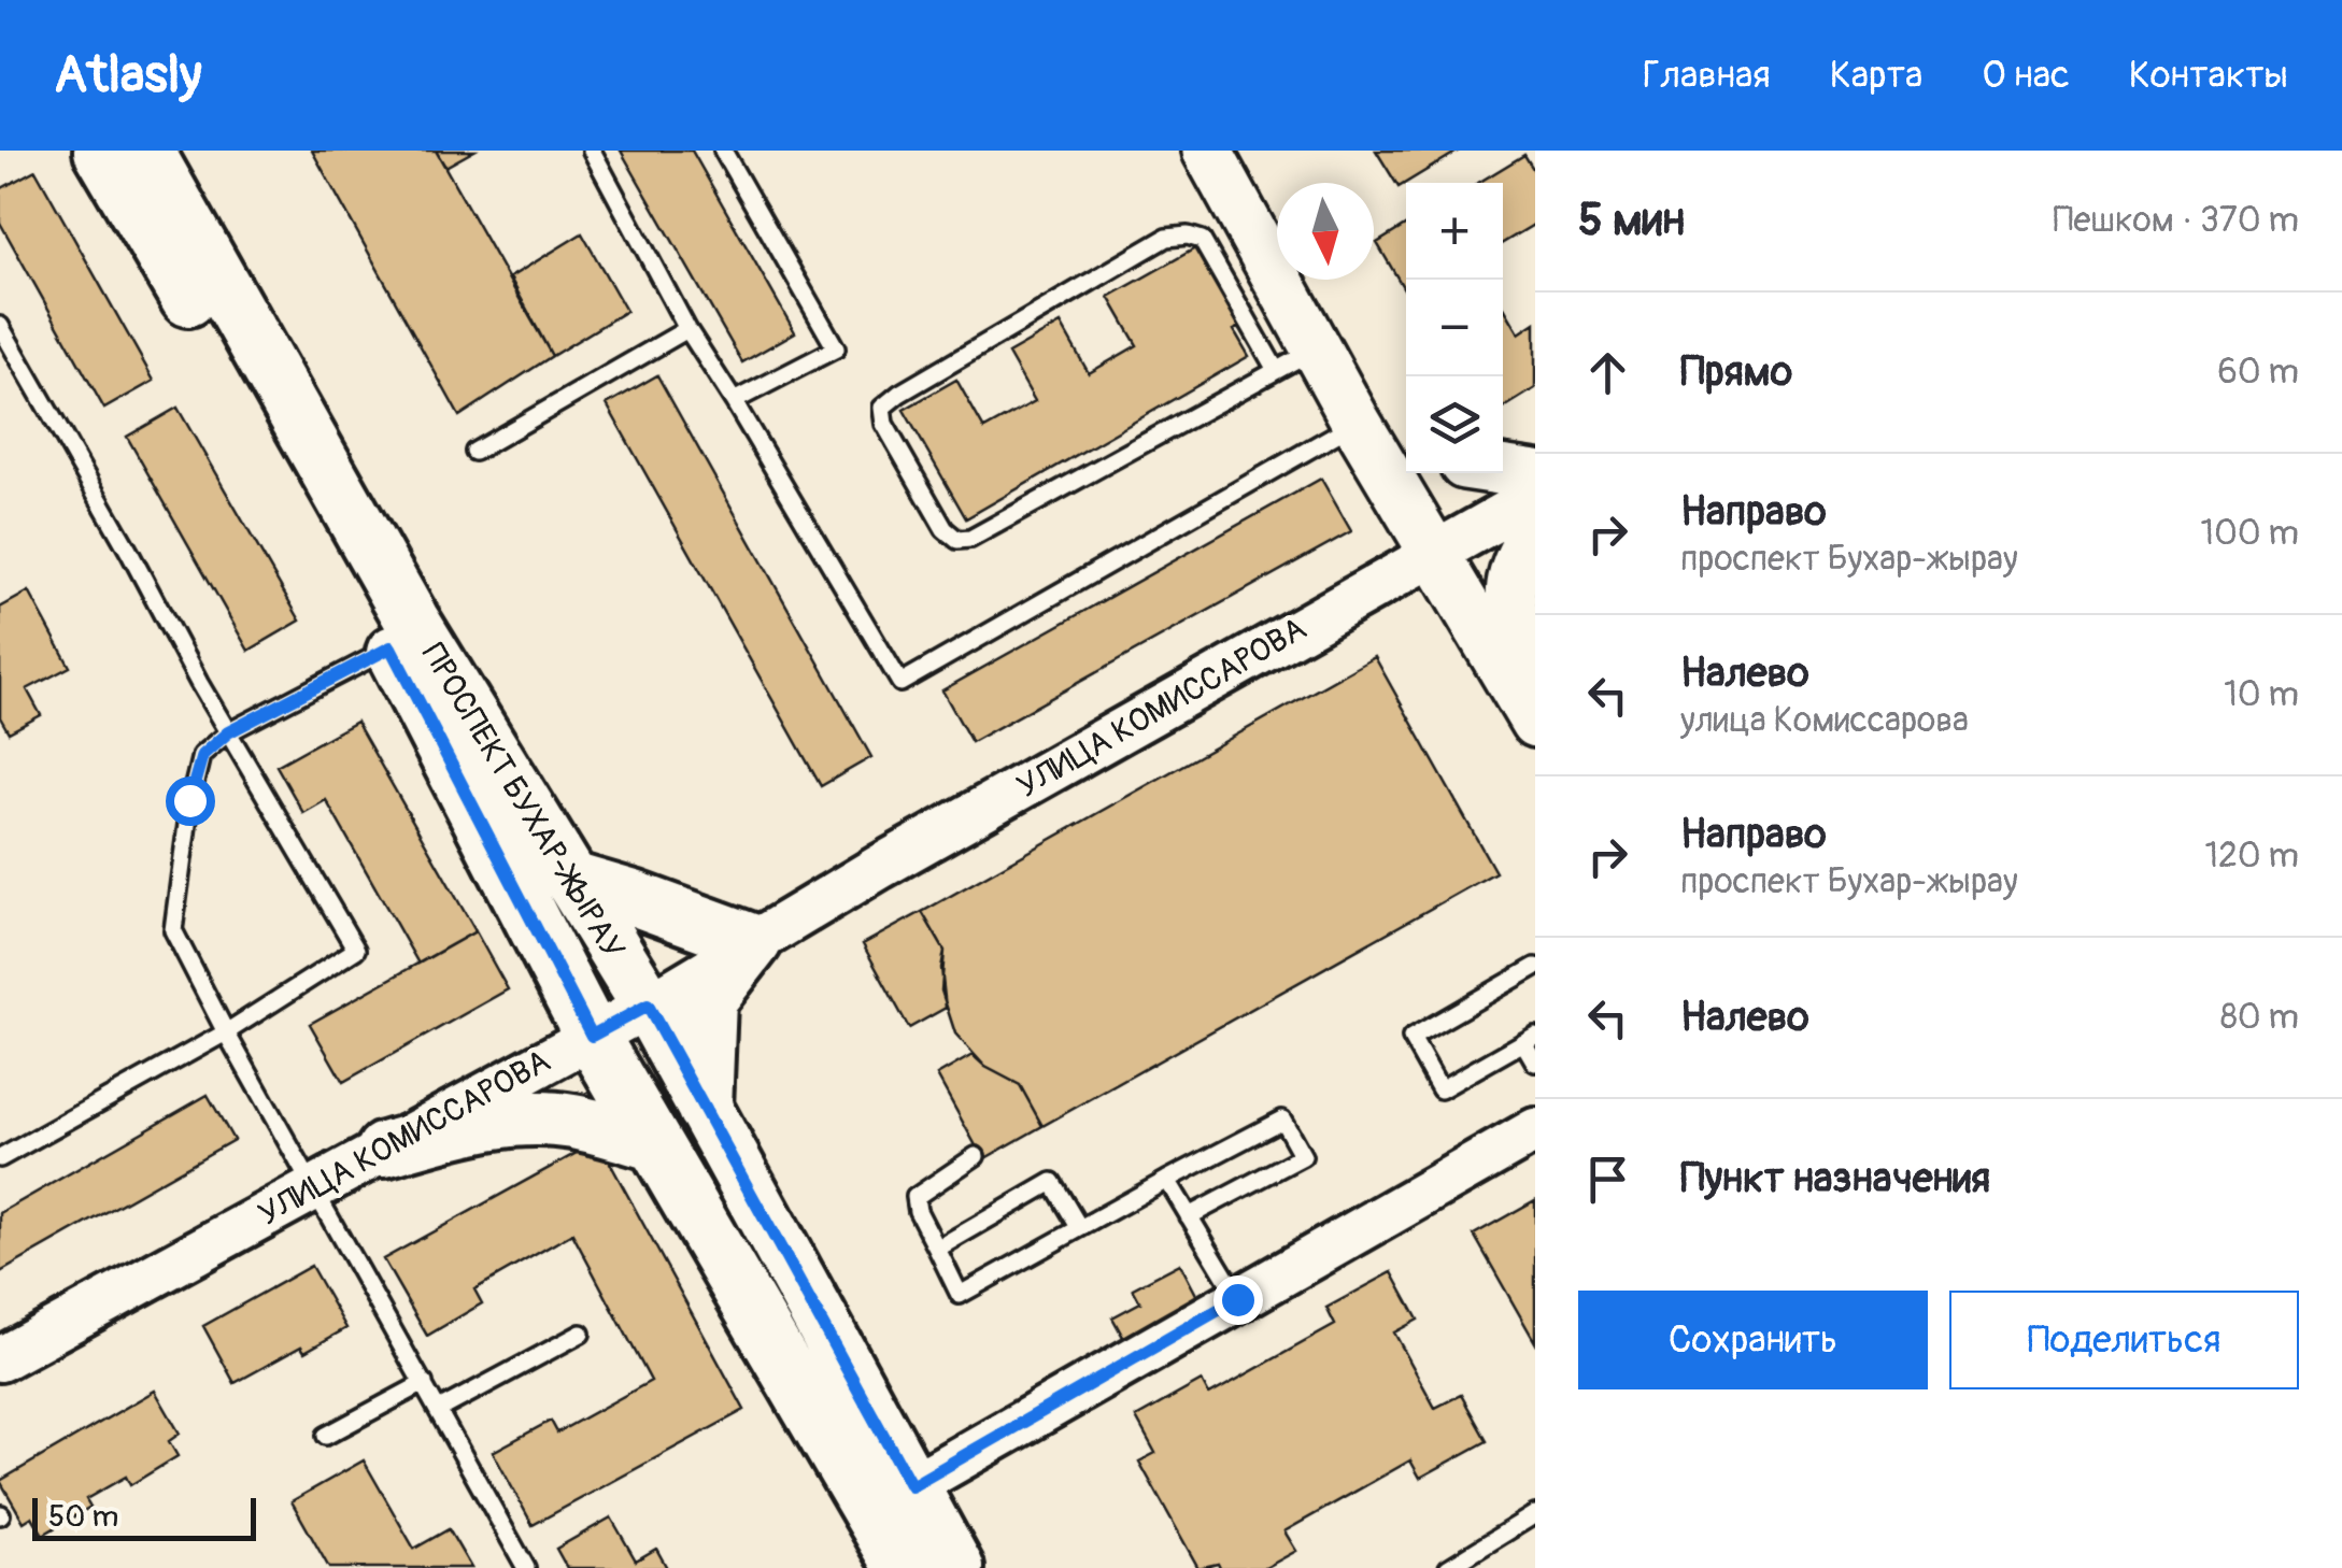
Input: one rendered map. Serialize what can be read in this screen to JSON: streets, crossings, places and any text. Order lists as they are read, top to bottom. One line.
{"streets":{"main road":["ПРОСПЕКТ БУХАР-ЖЫРАУ"],"street":["УЛИЦА КОМИССАРОВА"]},"crossings":[["УЛИЦА КОМИССАРОВА","ПРОСПЕКТ БУХАР-ЖЫРАУ"]],"scale_bar":"50 m","north":"bottom","page":{"header":"Atlasly","nav":["Главная","Карта","О нас","Контакты"],"heading":["5 мин","Пешком · 370 m"],"map_buttons":["+","−"],"list":[["Прямо","60 m"],["Направо","проспект Бухар-жырау","100 m"],["Налево","улица Комиссарова","10 m"],["Направо","проспект Бухар-жырау","120 m"],["Налево","80 m"],"Пункт назначения"],"buttons":["Сохранить","Поделиться"],"scale":"50 m"}}
